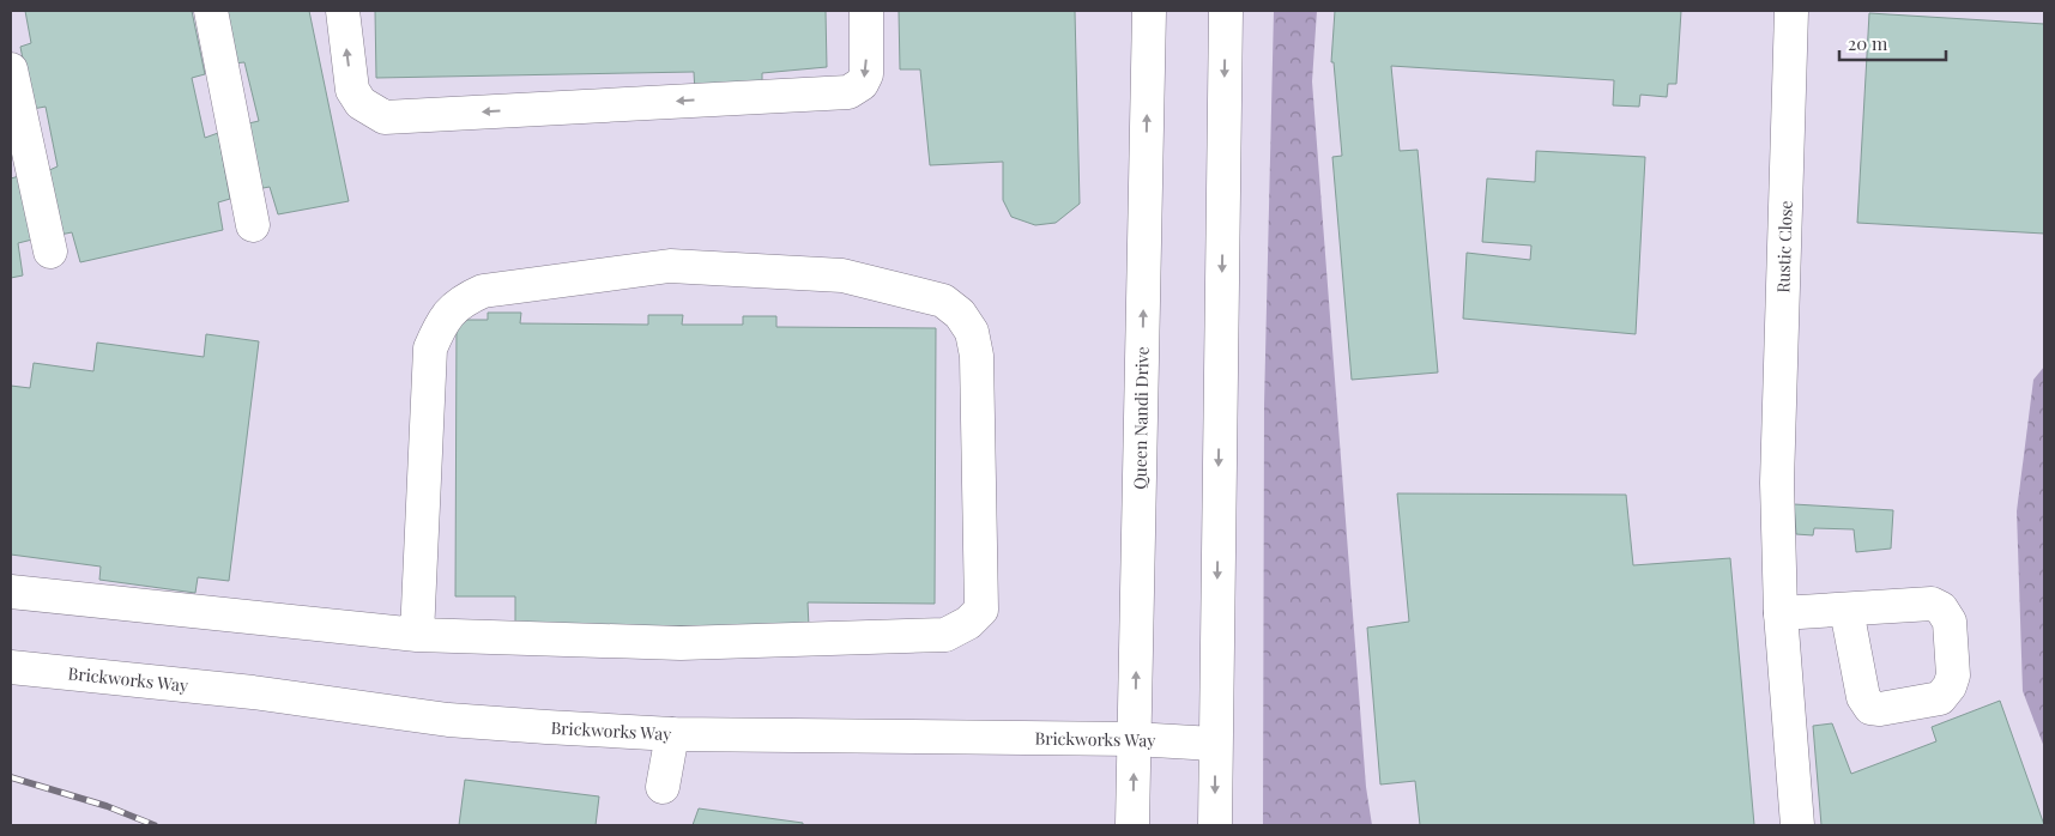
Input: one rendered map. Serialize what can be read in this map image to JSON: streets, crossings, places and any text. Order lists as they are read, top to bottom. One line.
{"streets":{"main road":["Rustic Close","Queen Nandi Drive","Brickworks Way"]},"crossings":[["Queen Nandi Drive","Brickworks Way"]],"scale_bar":"20 m"}
